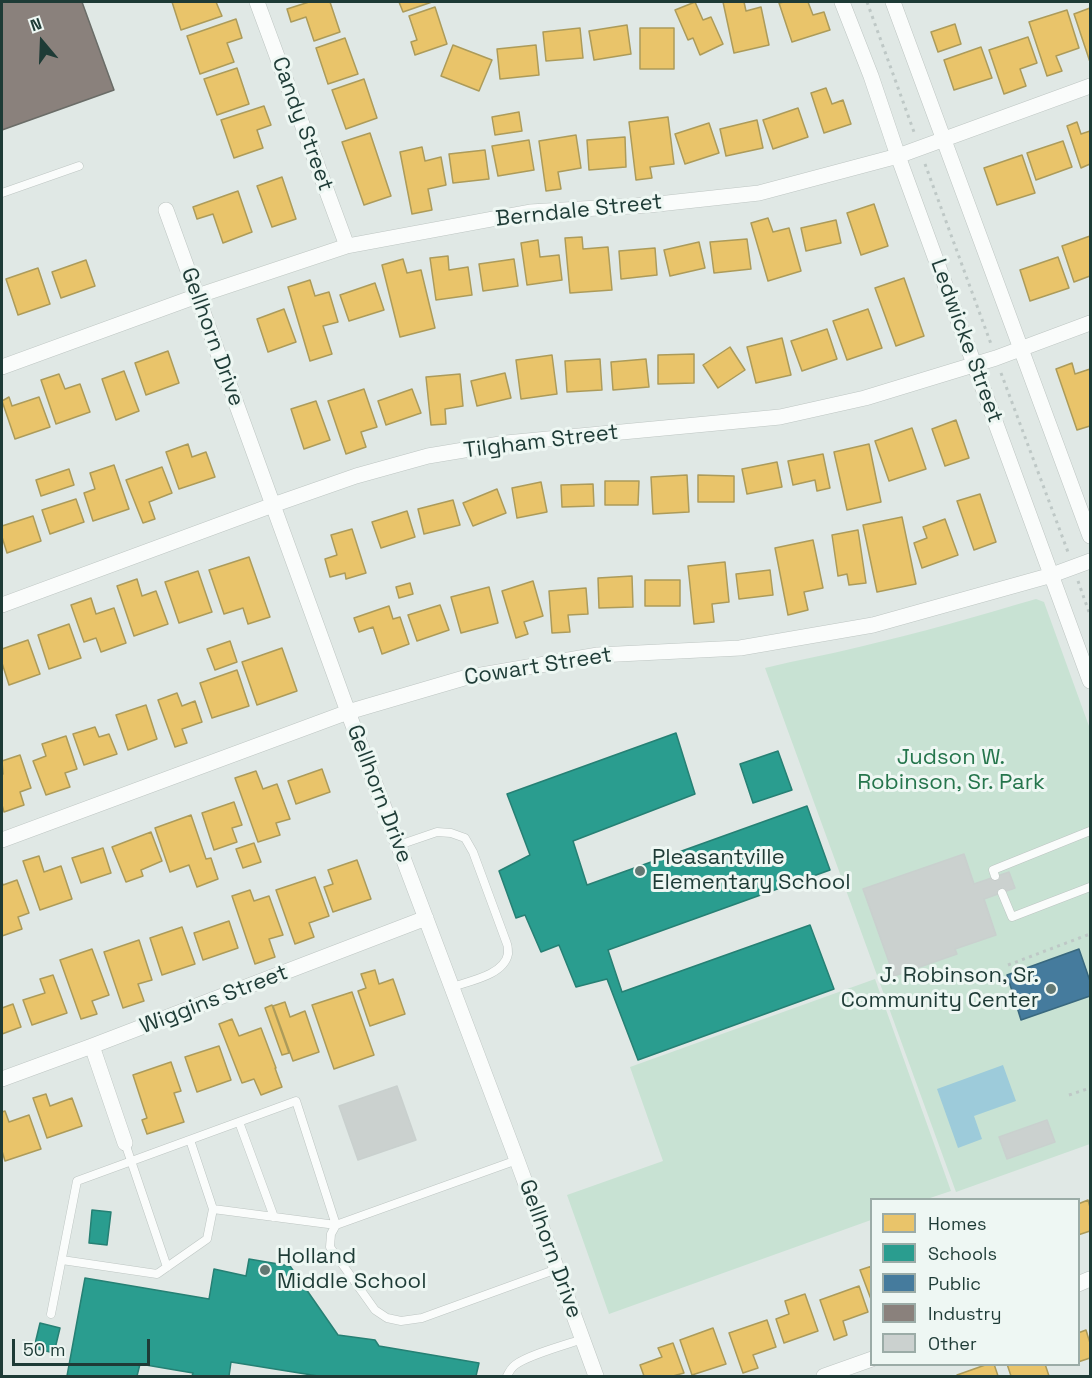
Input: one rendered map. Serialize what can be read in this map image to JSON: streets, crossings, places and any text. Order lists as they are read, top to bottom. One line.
{"streets":{"street":["Candy Street","Berndale Street","Gellhorn Drive","Ledwicke Street","Tilgham Street","Cowart Street","Wiggins Street"]},"crossings":[["Candy Street","Berndale Street"],["Berndale Street","Gellhorn Drive"],["Berndale Street","Ledwicke Street"],["Gellhorn Drive","Tilgham Street"],["Gellhorn Drive","Cowart Street"],["Gellhorn Drive","Wiggins Street"],["Ledwicke Street","Tilgham Street"],["Ledwicke Street","Cowart Street"]],"parks":["Judson W. Robinson, Sr. Park"],"places":["Pleasantville Elementary School","J. Robinson, Sr. Community Center","Holland Middle School"],"legend":["Homes","Schools","Public","Industry","Other"],"scale_bar":"50 m","north":"top"}
